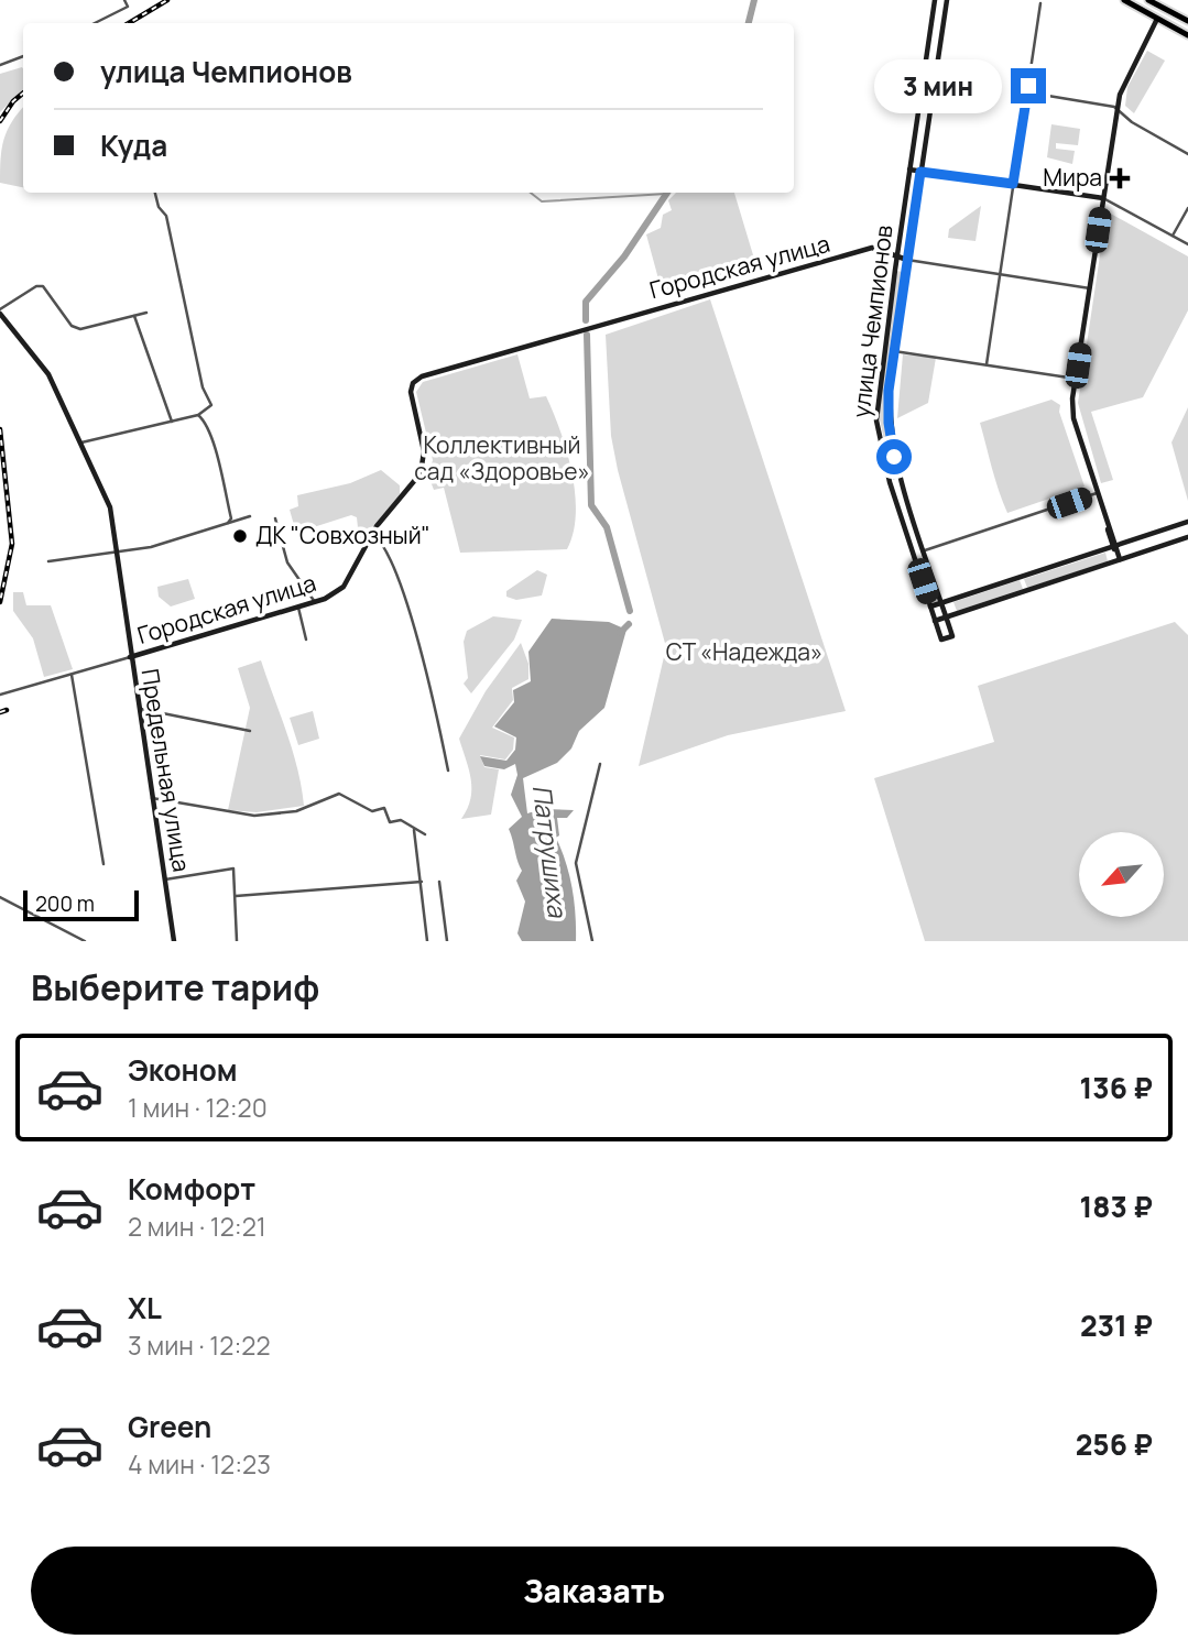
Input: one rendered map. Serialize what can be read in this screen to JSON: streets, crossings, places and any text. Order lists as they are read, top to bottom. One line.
{"streets":{"street":["Городская улица","улица Чемпионов","Предельная улица"]},"crossings":[["Городская улица","улица Чемпионов"],["Городская улица","Предельная улица"]],"water":["Патрушиха"],"parks":["Коллективный сад «Здоровье»","СТ «Надежда»"],"places":{"health":["Мира"],"other":["ДК \"Совхозный\""]},"scale_bar":"200 m","north":"bottom left","page":{"banner":["улица Чемпионов","Куда"],"bubble":"3 мин","scale":"200 m","heading":"Выберите тариф","list":[{"name":"Эконом","note":"1 мин · 12:20","value":"136 ₽"},{"name":"Комфорт","note":"2 мин · 12:21","value":"183 ₽"},{"name":"XL","note":"3 мин · 12:22","value":"231 ₽"},{"name":"Green","note":"4 мин · 12:23","value":"256 ₽"}],"buttons":"Заказать"}}
